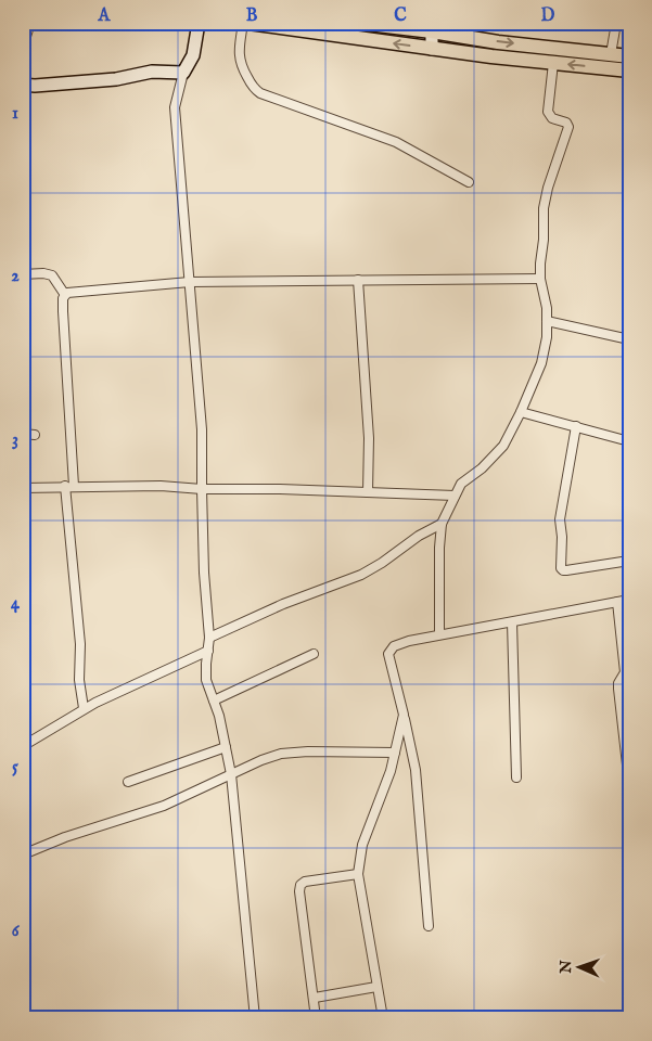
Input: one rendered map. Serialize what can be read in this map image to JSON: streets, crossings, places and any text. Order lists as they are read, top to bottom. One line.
{"north":"left","grid":{"columns":["A","B","C","D"],"rows":["1","2","3","4","5","6"]}}
